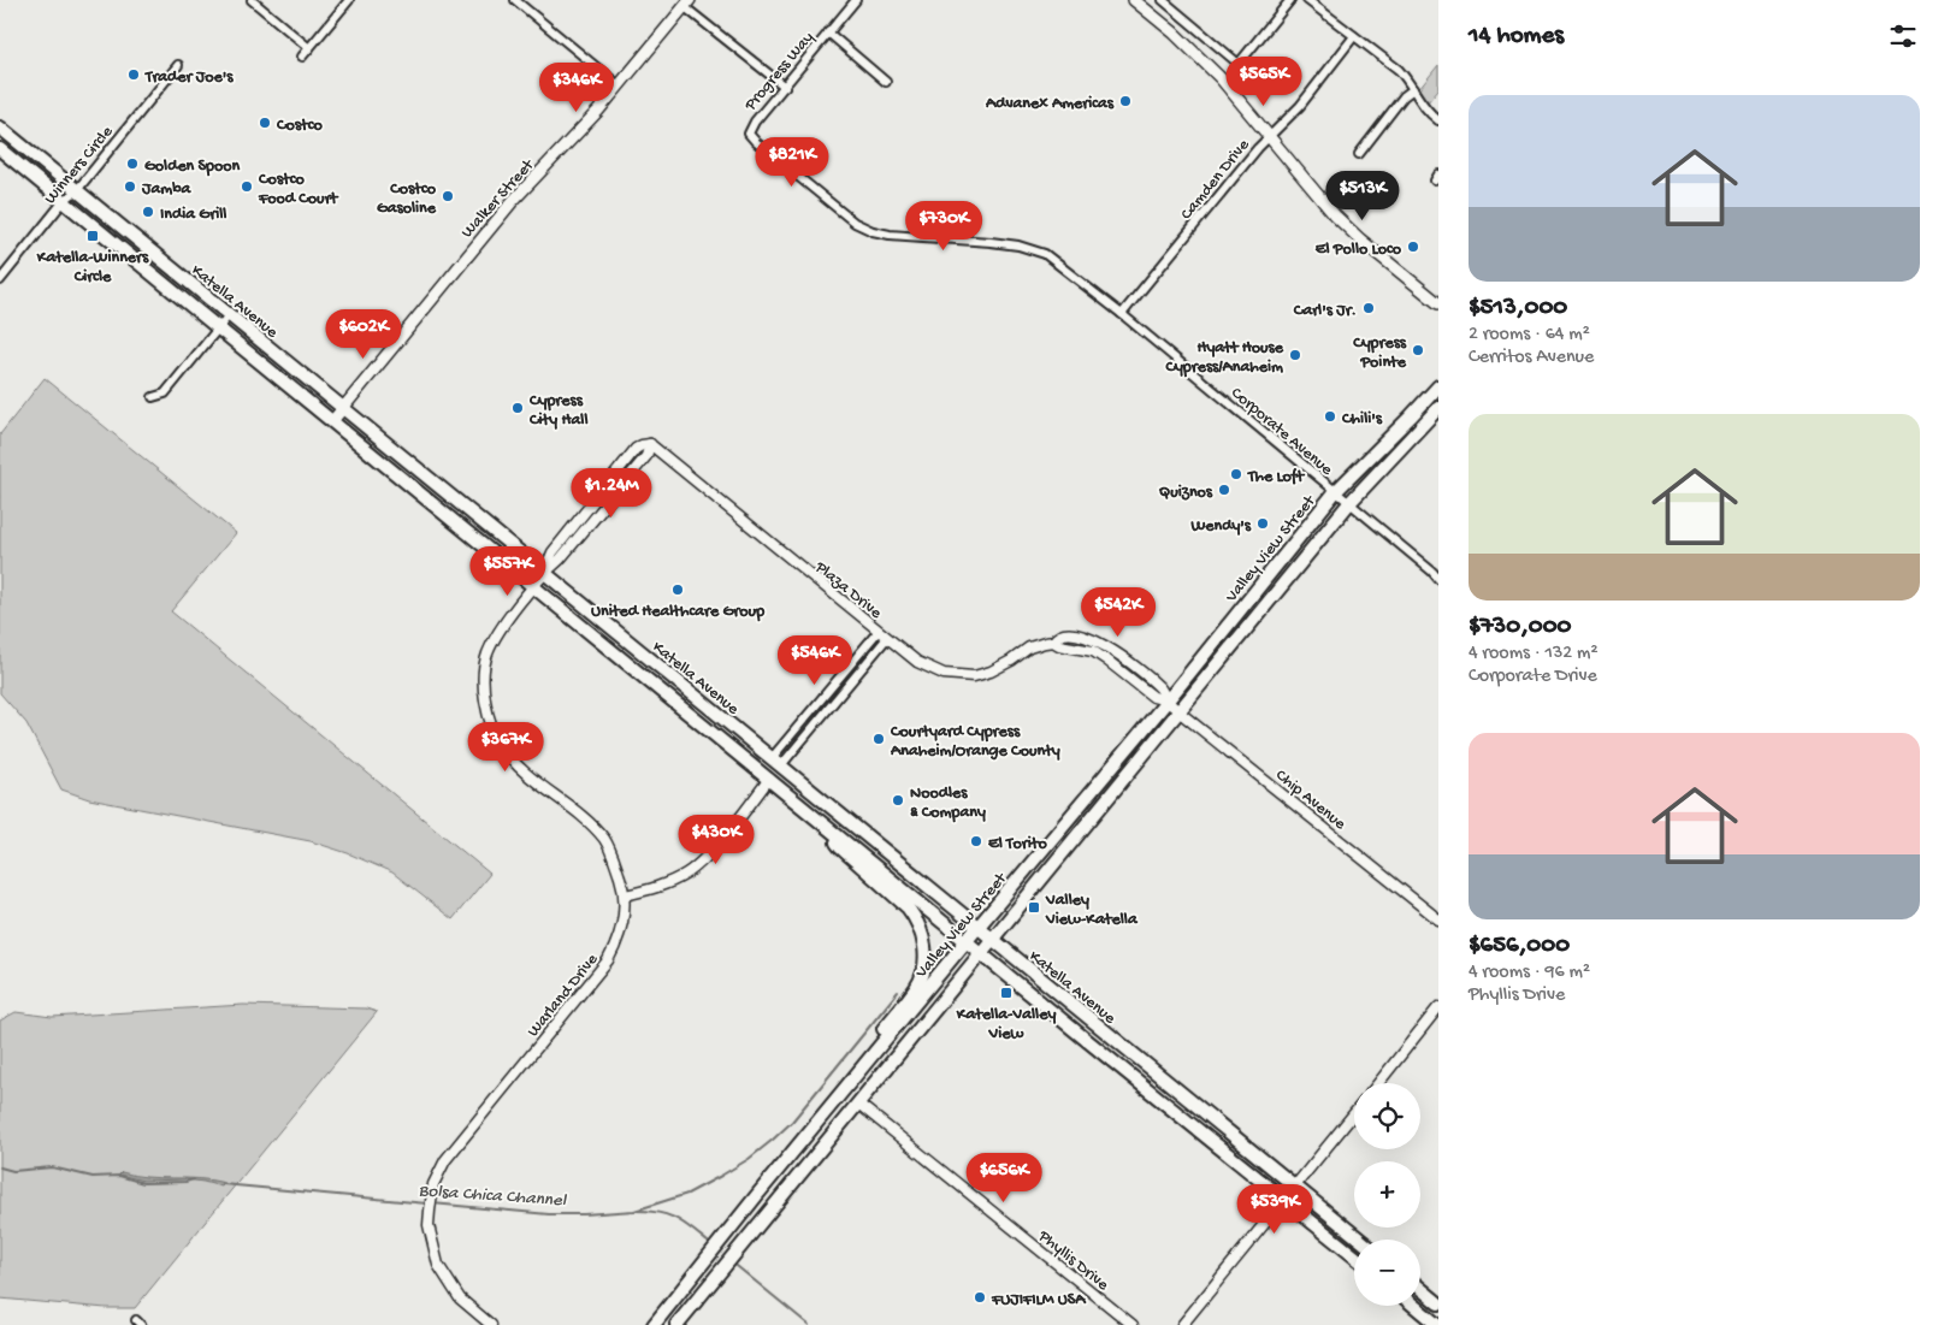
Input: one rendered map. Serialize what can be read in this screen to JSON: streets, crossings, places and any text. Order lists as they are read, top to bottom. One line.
{"streets":{"main road":["Walker Street","Katella Avenue","Valley View Street"],"street":["Progress Way","Winners Circle","Camden Drive","Corporate Avenue","Plaza Drive","Chip Avenue","Warland Drive","Phyllis Drive"]},"crossings":[["Progress Way","Corporate Avenue"],["Winners Circle","Katella Avenue"],["Camden Drive","Corporate Avenue"],["Walker Street","Katella Avenue"],["Katella Avenue","Valley View Street"],["Katella Avenue","Warland Drive"],["Corporate Avenue","Valley View Street"],["Valley View Street","Plaza Drive"],["Valley View Street","Chip Avenue"],["Valley View Street","Phyllis Drive"],["Plaza Drive","Chip Avenue"],["Plaza Drive","Warland Drive"]],"water":["Bolsa Chica Channel"],"places":{"other":["Trader Joe's","Advanex Americas","Costco","Golden Spoon","Jamba","Costco Food Court","Costco Gasoline","India Grill","El Pollo Loco","Carl's Jr.","Cypress Pointe","Hyatt House Cypress/Anaheim","Cypress City Hall","Chili's","The Loft","Quiznos","Wendy's","United Healthcare Group","Courtyard Cypress Anaheim/Orange County","Noodles & Company","El Torito","FUJIFILM USA"],"transit":["Katella-Winners Circle","Valley View-Katella","Katella-Valley View"]},"page":{"heading":"14 homes","price":["$565K","$346K","$821K","$513K","$730K","$602K","$1.24M","$557K","$542K","$546K","$367K","$430K","$656K","$539K"],"list":[{"name":"$513,000","note":"2 rooms · 64 m² · Cerritos Avenue"},{"name":"$730,000","note":"4 rooms · 132 m² · Corporate Drive"},{"name":"$656,000","note":"4 rooms · 96 m² · Phyllis Drive"}],"map_buttons":["+","−"]}}
